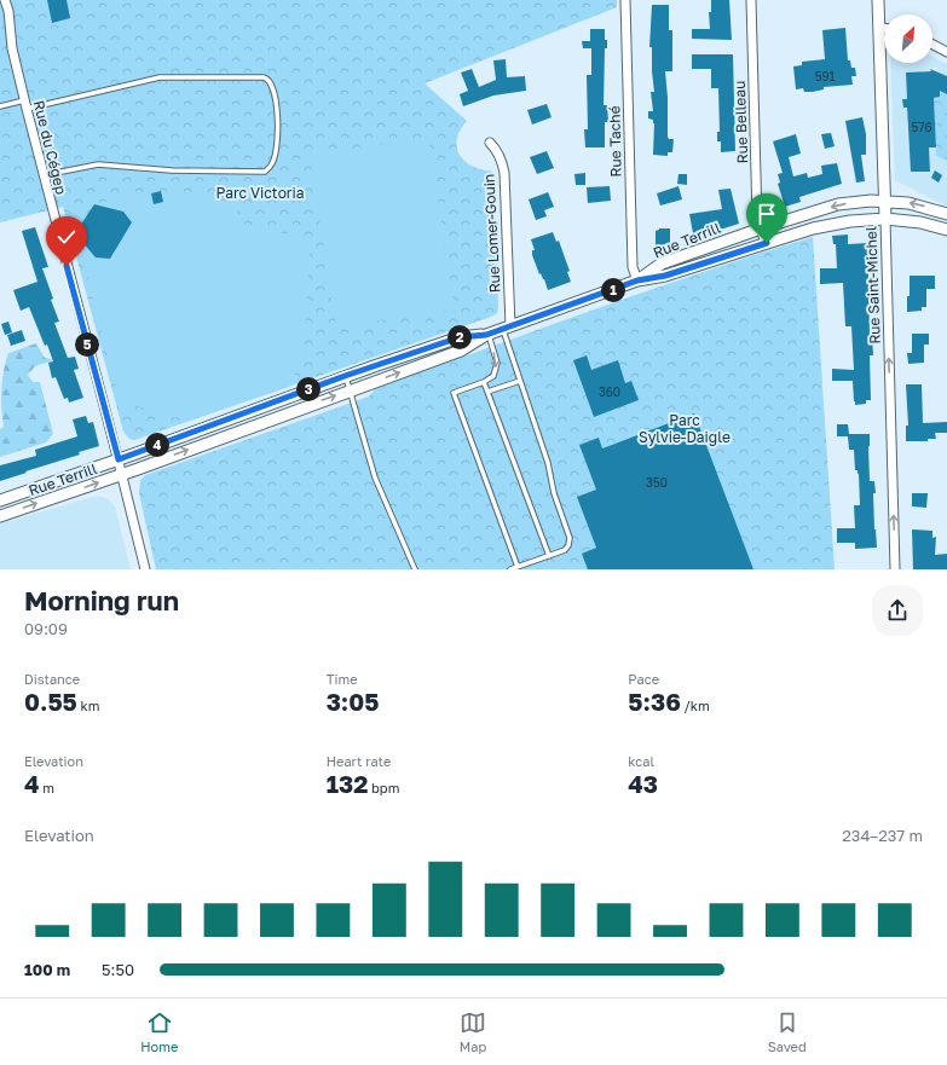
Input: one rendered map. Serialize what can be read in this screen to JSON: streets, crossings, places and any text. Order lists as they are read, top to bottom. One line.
{"streets":{"street":["Rue Belleau","Rue Taché","Rue du Cégep","Rue Lomer-Gouin","Rue Terrill","Rue Saint-Michel"]},"crossings":[["Rue Belleau","Rue Terrill"],["Rue Taché","Rue Terrill"],["Rue du Cégep","Rue Terrill"],["Rue Lomer-Gouin","Rue Terrill"],["Rue Terrill","Rue Saint-Michel"]],"one_way":["Rue Saint-Michel"],"parks":["Parc Victoria","Parc Sylvie-Daigle"],"house_numbers":["591","576","360","350"],"north":"top right","page":{"pins":["1","2","5","3","4"],"heading":["Morning run","09:09"],"stats":[["Distance","0.55 km"],["Time","3:05"],["Pace","5:36 /km"],["Elevation","4 m"],["Heart rate","132 bpm"],["kcal","43"]],"chart":["Elevation","234–237 m"],"list":[{"name":"100 m","note":"5:50"}],"tabs":["Home","Map","Saved"]}}
